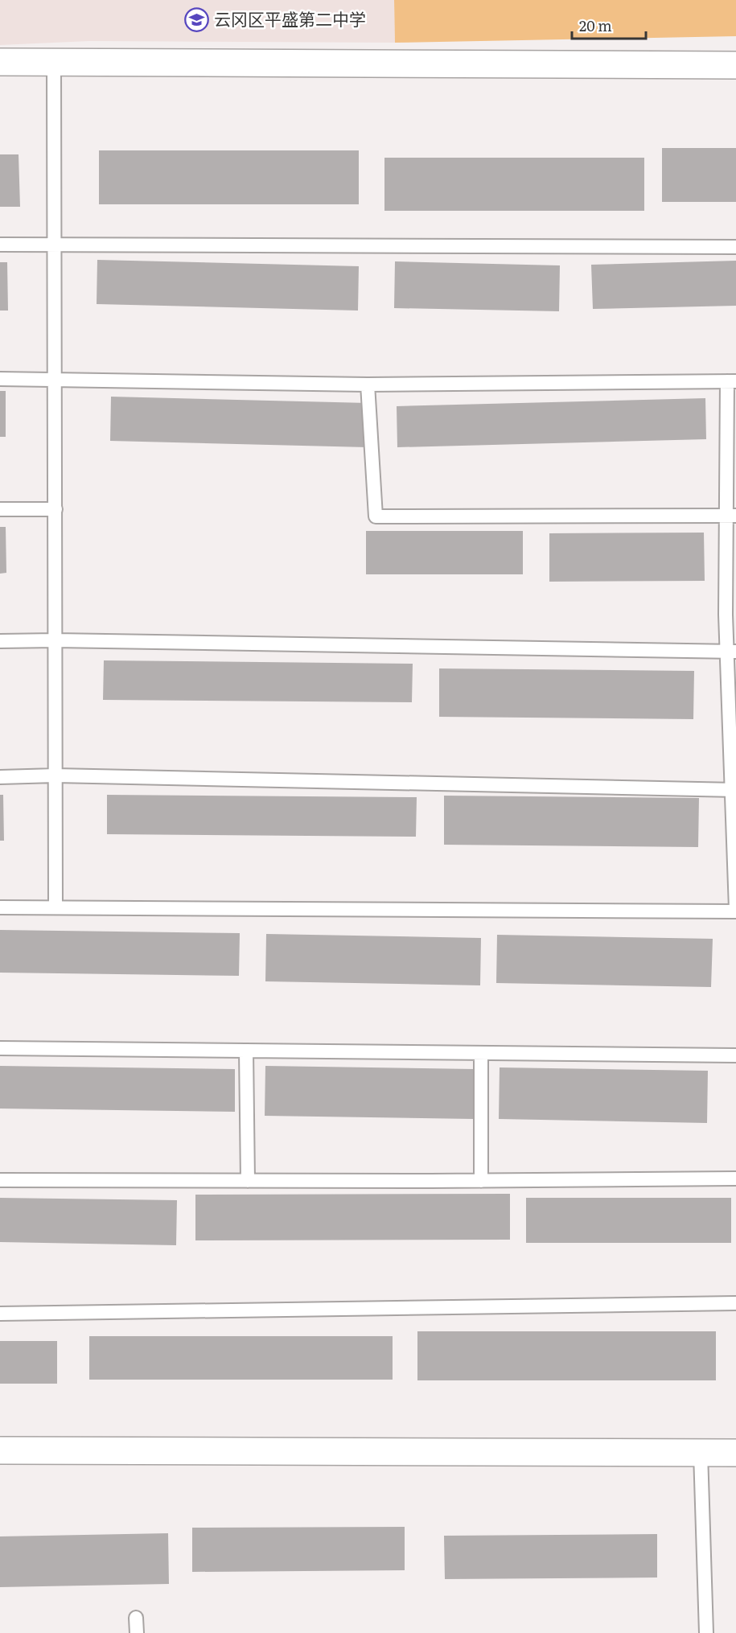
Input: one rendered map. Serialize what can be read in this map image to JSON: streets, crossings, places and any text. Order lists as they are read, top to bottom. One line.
{"places":{"school or university":["云冈区平盛第二中学"]},"scale_bar":"20 m"}
